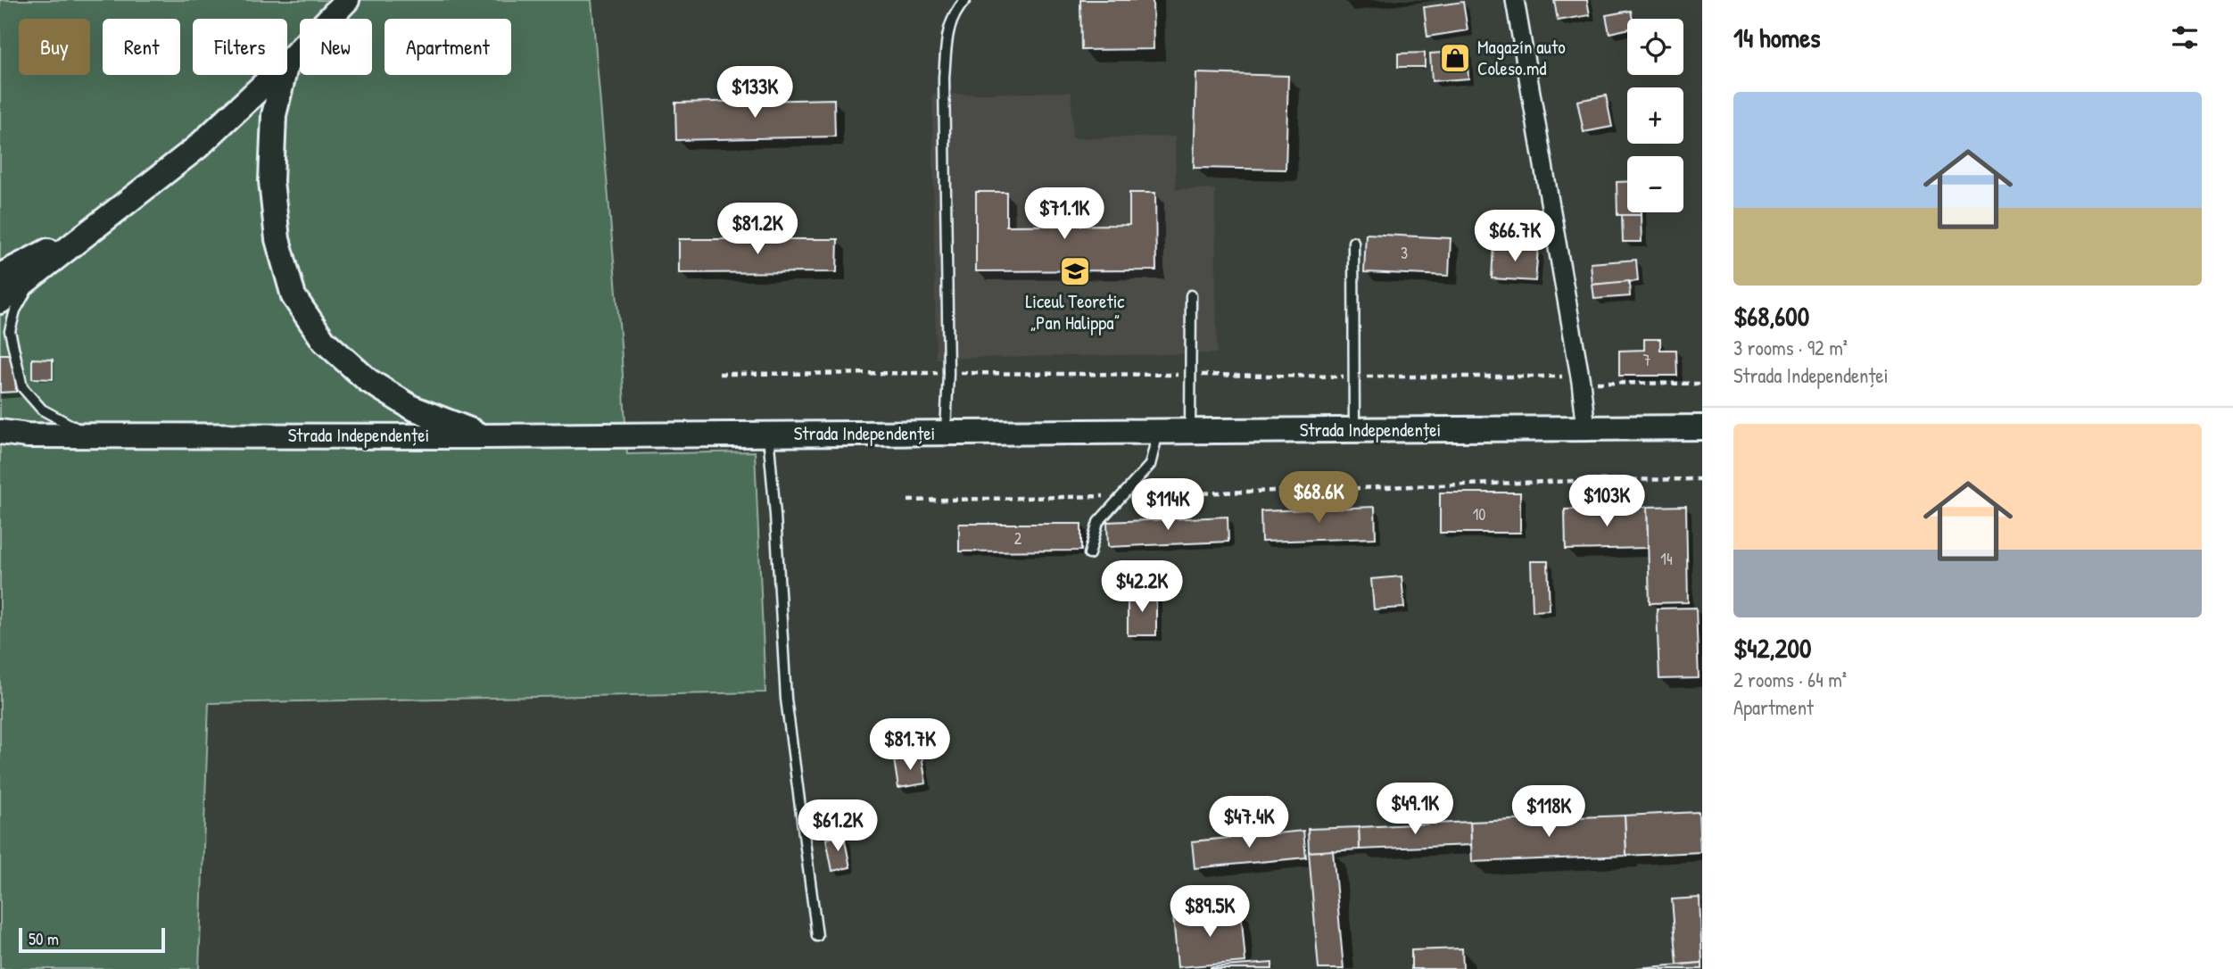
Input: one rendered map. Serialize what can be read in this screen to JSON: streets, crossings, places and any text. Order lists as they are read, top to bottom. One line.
{"streets":{"main road":["Strada Independenței"]},"places":{"shop":["Magazín auto Coleso.md"],"school or university":["Liceul Teoretic „Pan Halippa”"]},"house_numbers":["3","7","10","2","14"],"scale_bar":"50 m","page":{"heading":"14 homes","map_buttons":["+","−"],"chip":["Buy","Rent","Filters","New","Apartment"],"price":["$133K","$71.1K","$81.2K","$66.7K","$68.6K","$103K","$114K","$42.2K","$81.7K","$49.1K","$118K","$47.4K","$61.2K","$89.5K"],"list":[{"name":"$68,600","note":"3 rooms · 92 m² · Strada Independenței"},{"name":"$42,200","note":"2 rooms · 64 m² · Apartment"}],"scale":"50 m"}}
